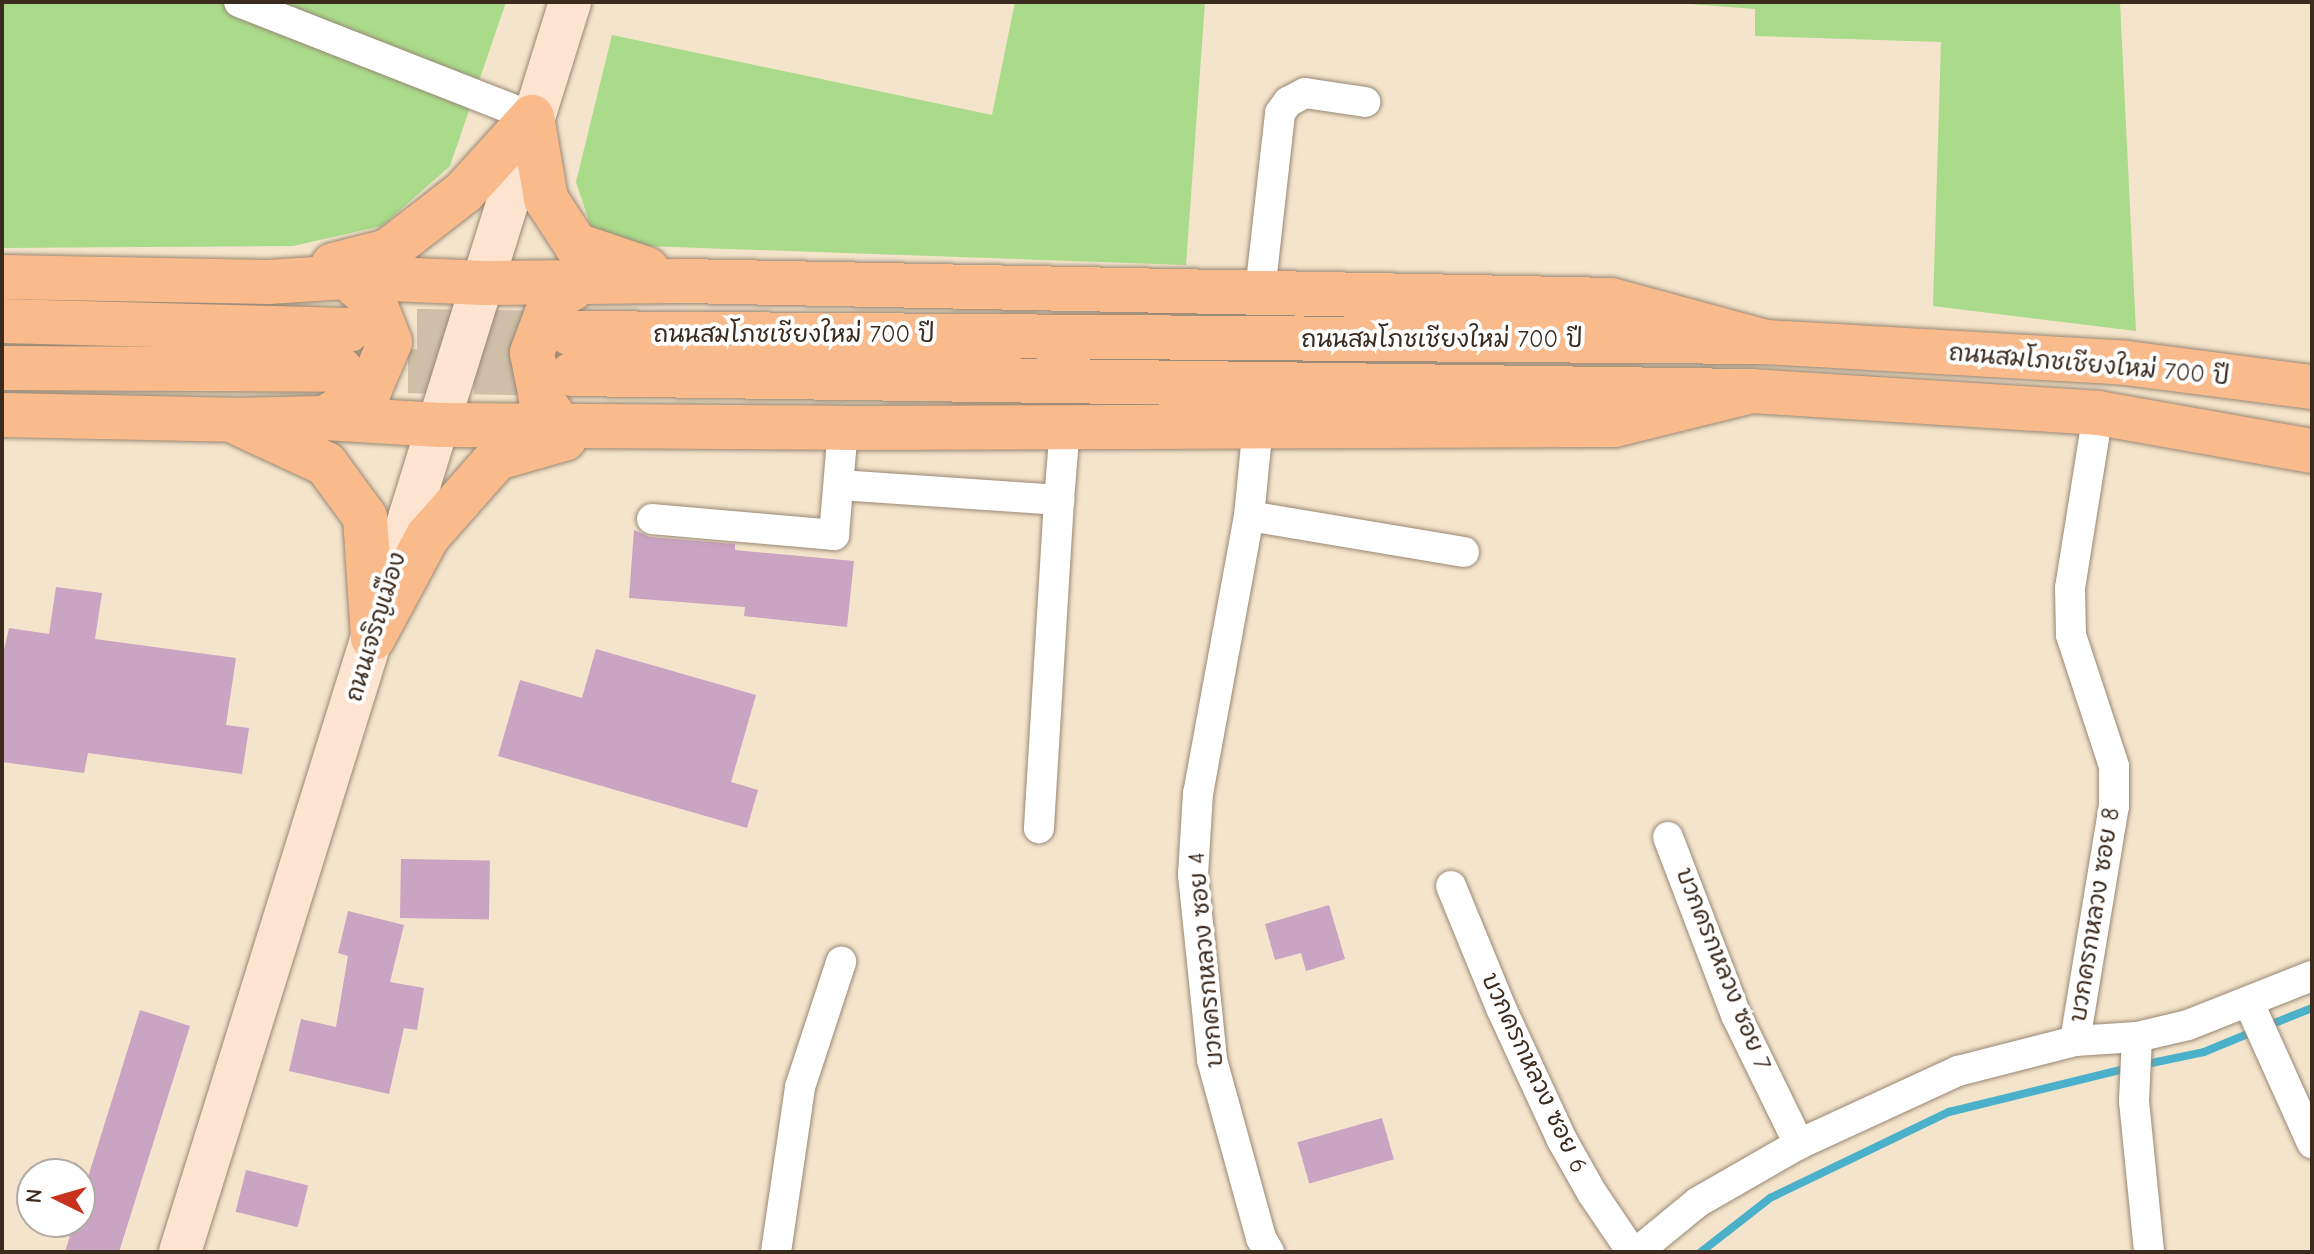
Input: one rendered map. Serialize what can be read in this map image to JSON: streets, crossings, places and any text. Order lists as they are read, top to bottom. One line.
{"streets":{"main road":["ถนนสมโภชเชียงใหม่ 700 ปี","ถนนเจริญเมือง"],"street":["บวกครกหลวง ซอย 8","บวกครกหลวง ซอย 4","บวกครกหลวง ซอย 7","บวกครกหลวง ซอย 6"]},"crossings":[["ถนนสมโภชเชียงใหม่ 700 ปี","บวกครกหลวง ซอย 8"]],"north":"left"}
